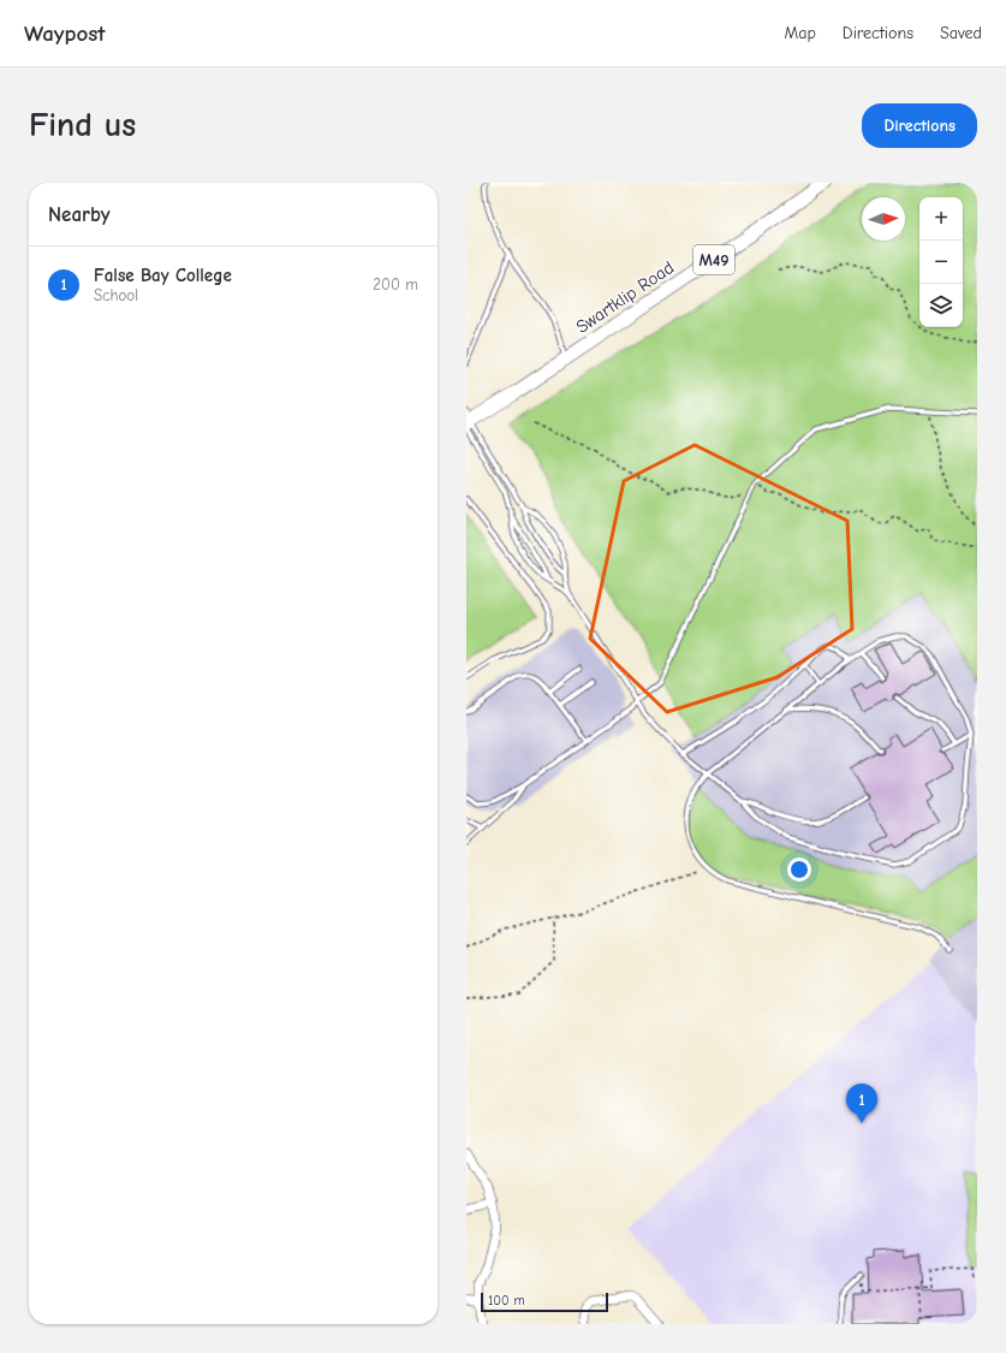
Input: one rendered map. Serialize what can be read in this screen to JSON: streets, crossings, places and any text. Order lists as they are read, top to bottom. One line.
{"streets":{"main road":["M49","Swartklip Road"]},"scale_bar":"100 m","north":"right","page":{"header":"Waypost","nav":["Map","Directions","Saved"],"buttons":"Directions","title":"Find us","heading":"Nearby","map_buttons":["+","−"],"list":[{"mark":"1","name":"False Bay College","note":"School","value":"200 m"}],"pins":"1","scale":"100 m"}}
